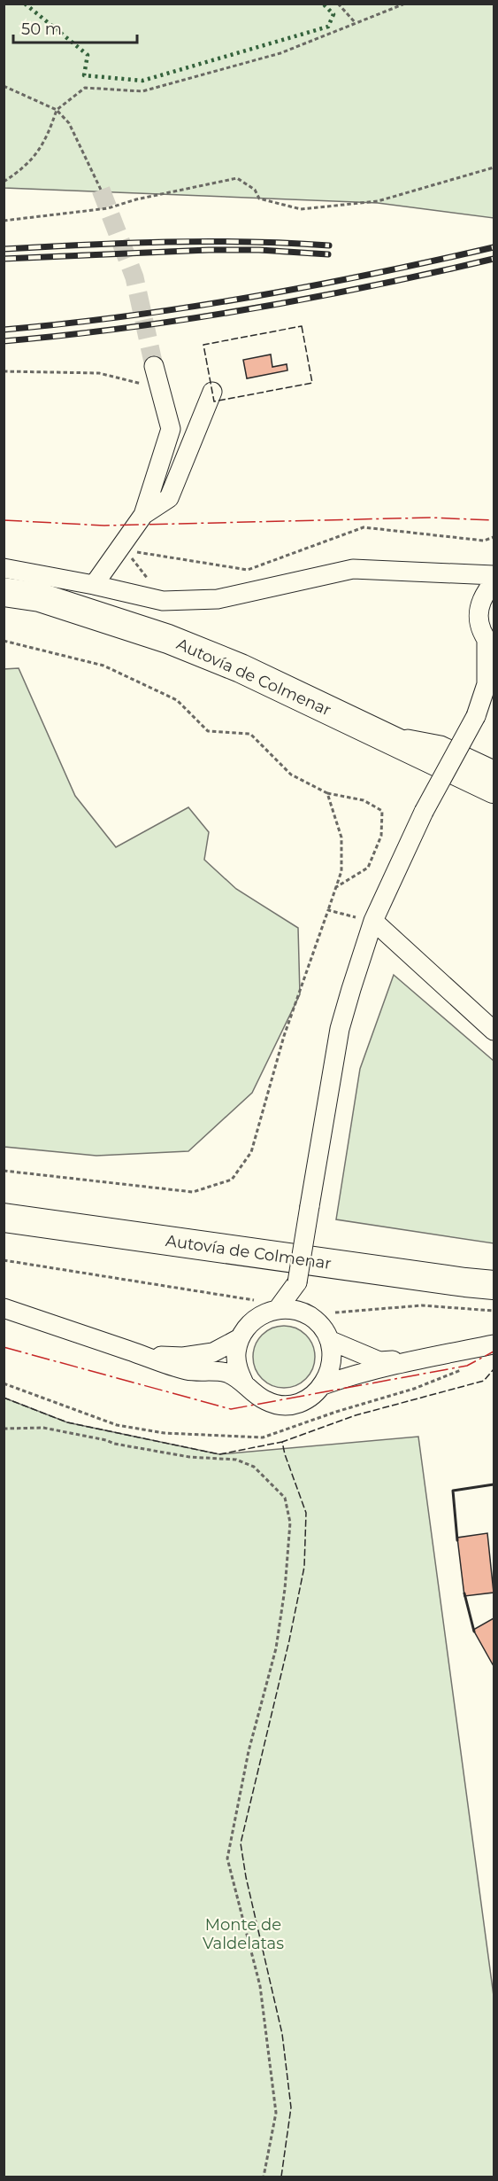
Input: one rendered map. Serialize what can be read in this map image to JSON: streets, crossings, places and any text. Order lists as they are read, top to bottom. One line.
{"streets":{"highway":["Autovía de Colmenar"]},"parks":["Monte de Valdelatas"],"scale_bar":"50 m"}
